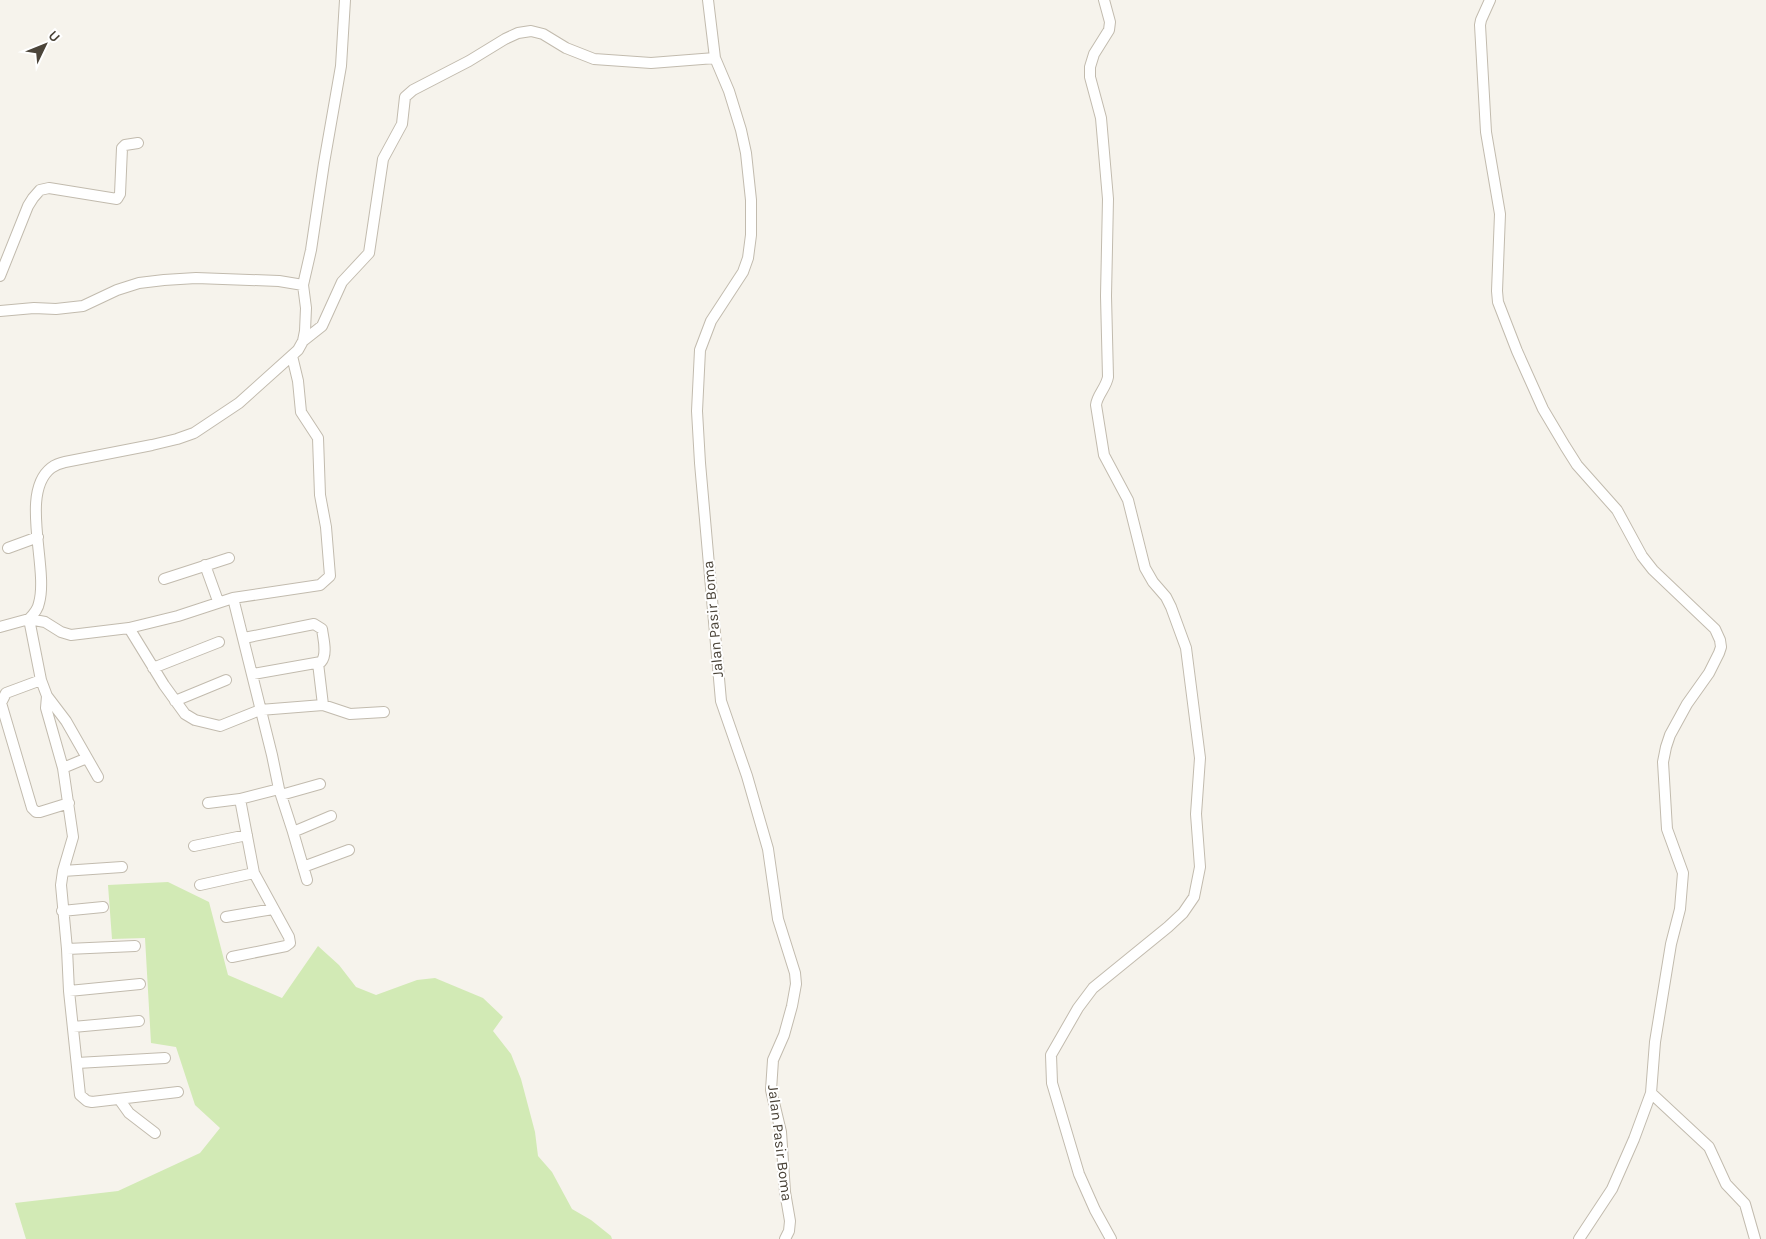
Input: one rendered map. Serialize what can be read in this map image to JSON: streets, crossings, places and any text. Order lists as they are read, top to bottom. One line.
{"streets":{"street":["Jalan Pasir Boma"]},"north":"top right"}
